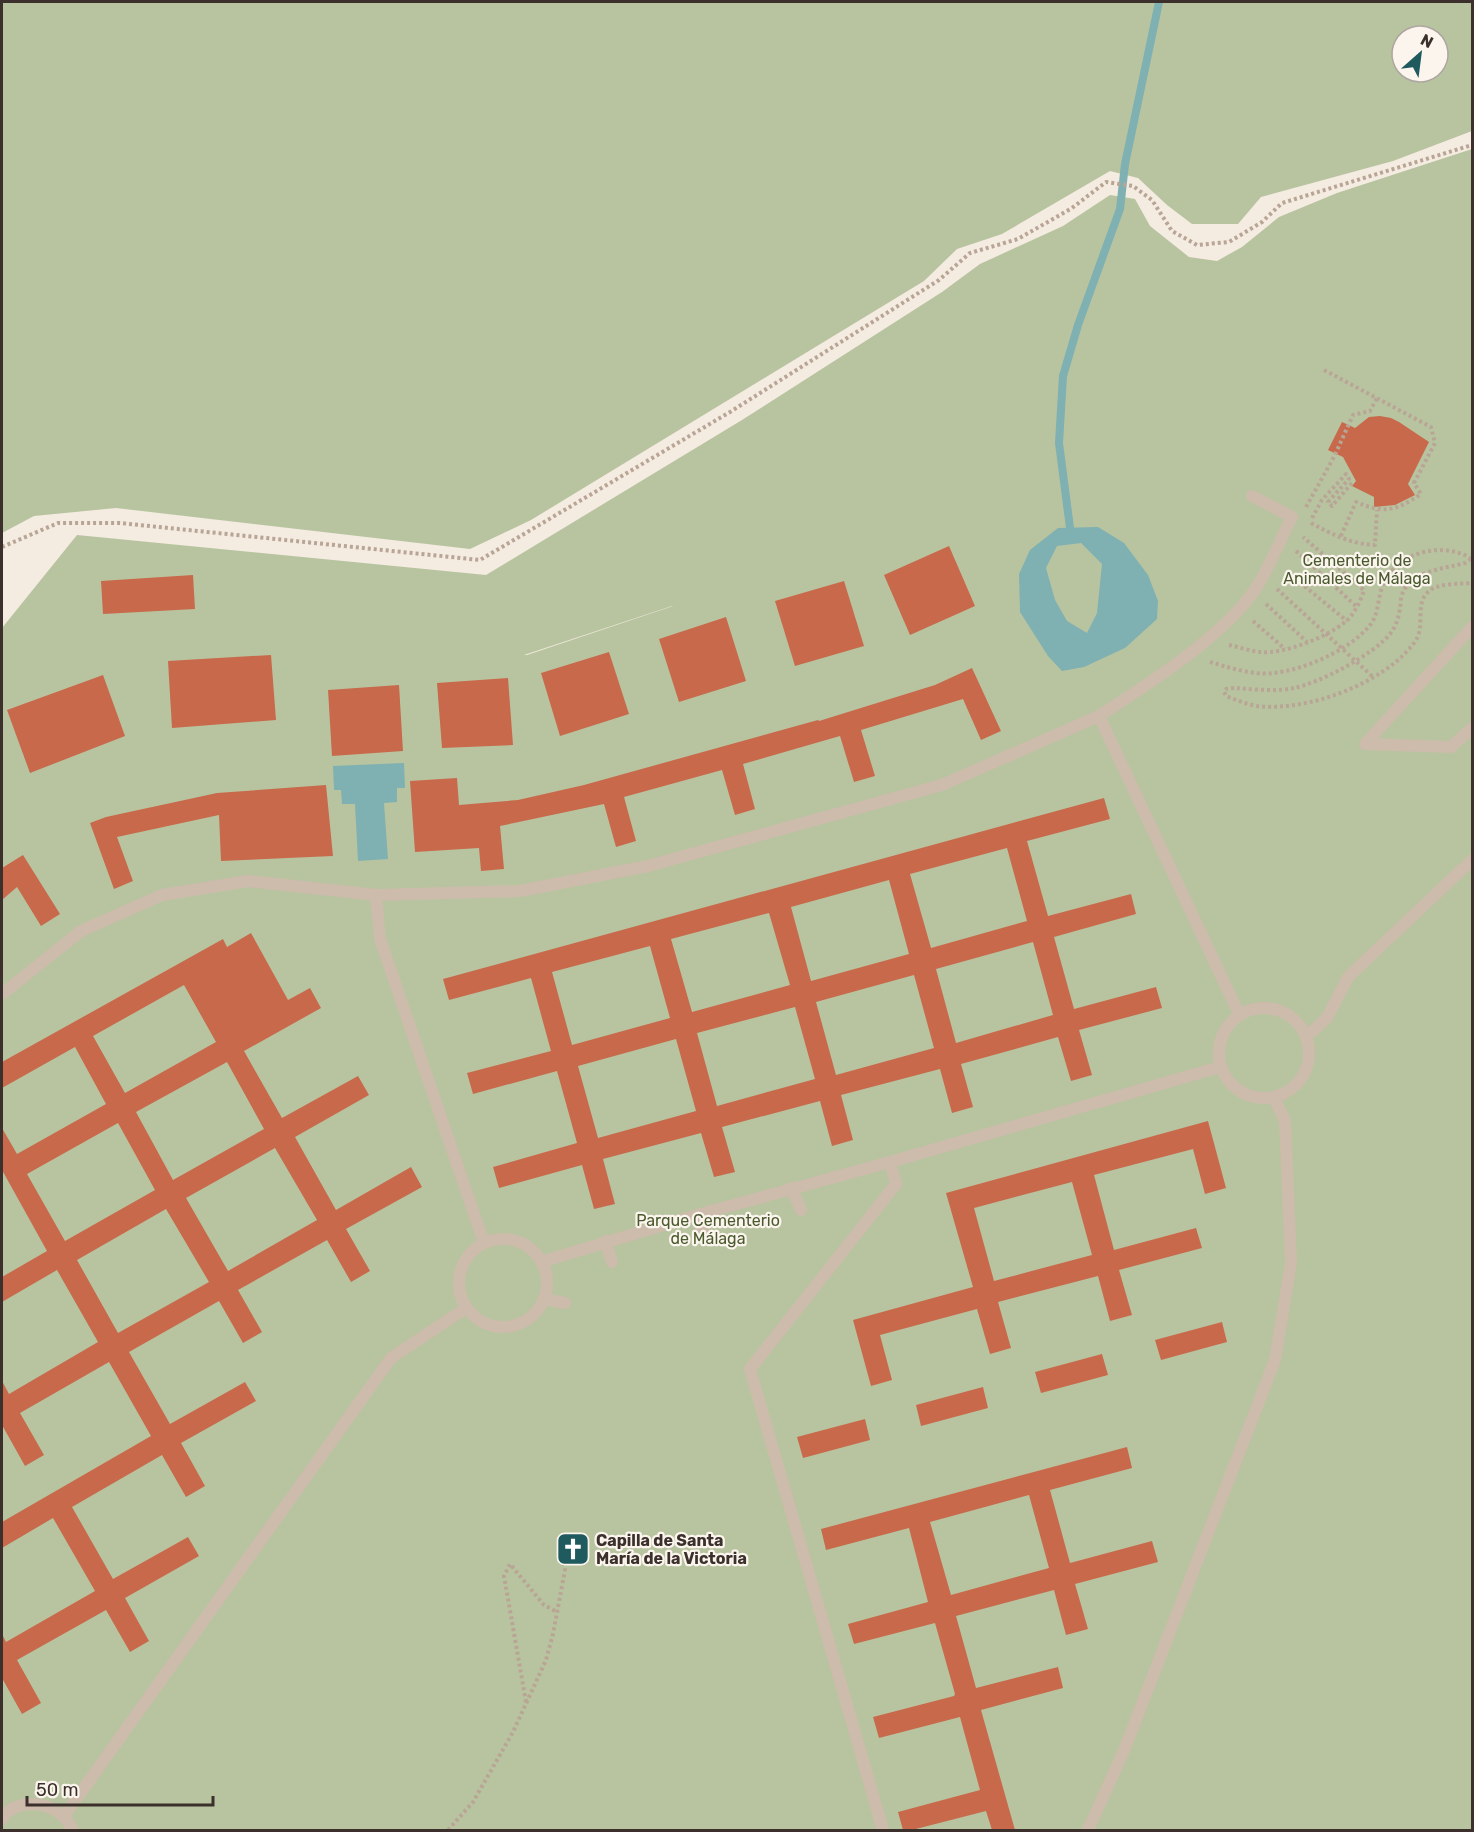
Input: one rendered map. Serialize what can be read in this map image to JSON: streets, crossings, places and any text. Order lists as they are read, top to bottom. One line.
{"parks":["Cementerio de Animales de Málaga","Parque Cementerio de Málaga"],"places":{"church":["Capilla de Santa María de la Victoria"]},"scale_bar":"50 m","north":"top right"}
